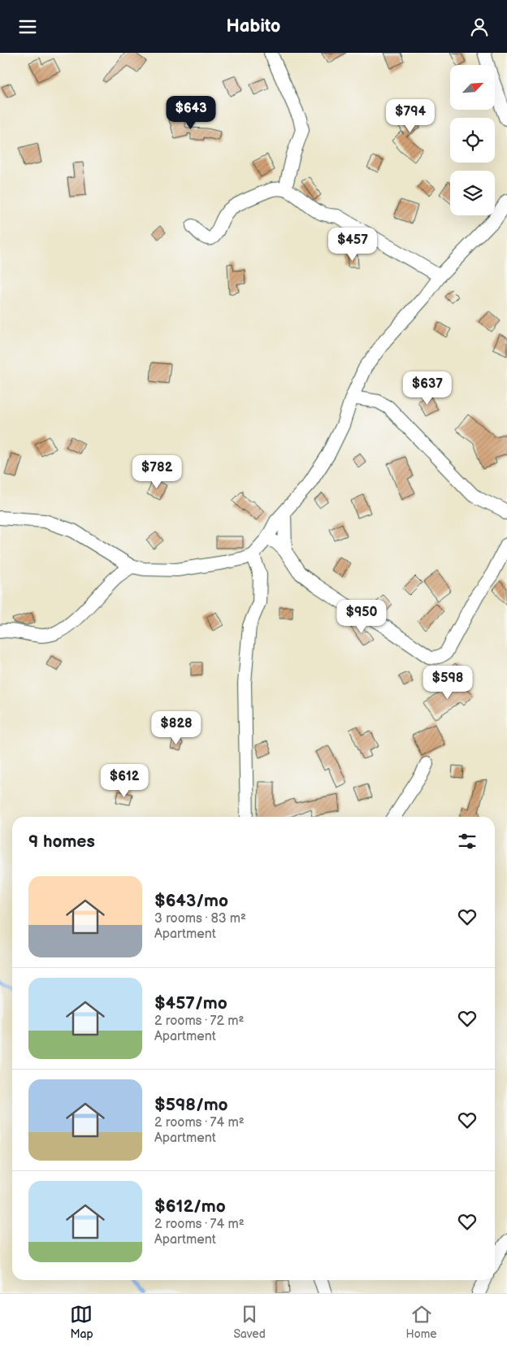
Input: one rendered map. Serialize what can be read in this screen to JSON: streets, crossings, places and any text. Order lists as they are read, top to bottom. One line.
{"north":"top right","page":{"header":"Habito","price":["$643","$794","$457","$637","$782","$950","$598","$828","$612"],"heading":"9 homes","list":[{"name":"$643/mo","note":"3 rooms · 83 m² · Apartment"},{"name":"$457/mo","note":"2 rooms · 72 m² · Apartment"},{"name":"$598/mo","note":"2 rooms · 74 m² · Apartment"},{"name":"$612/mo","note":"2 rooms · 74 m² · Apartment"}],"tabs":["Map","Saved","Home"]}}
